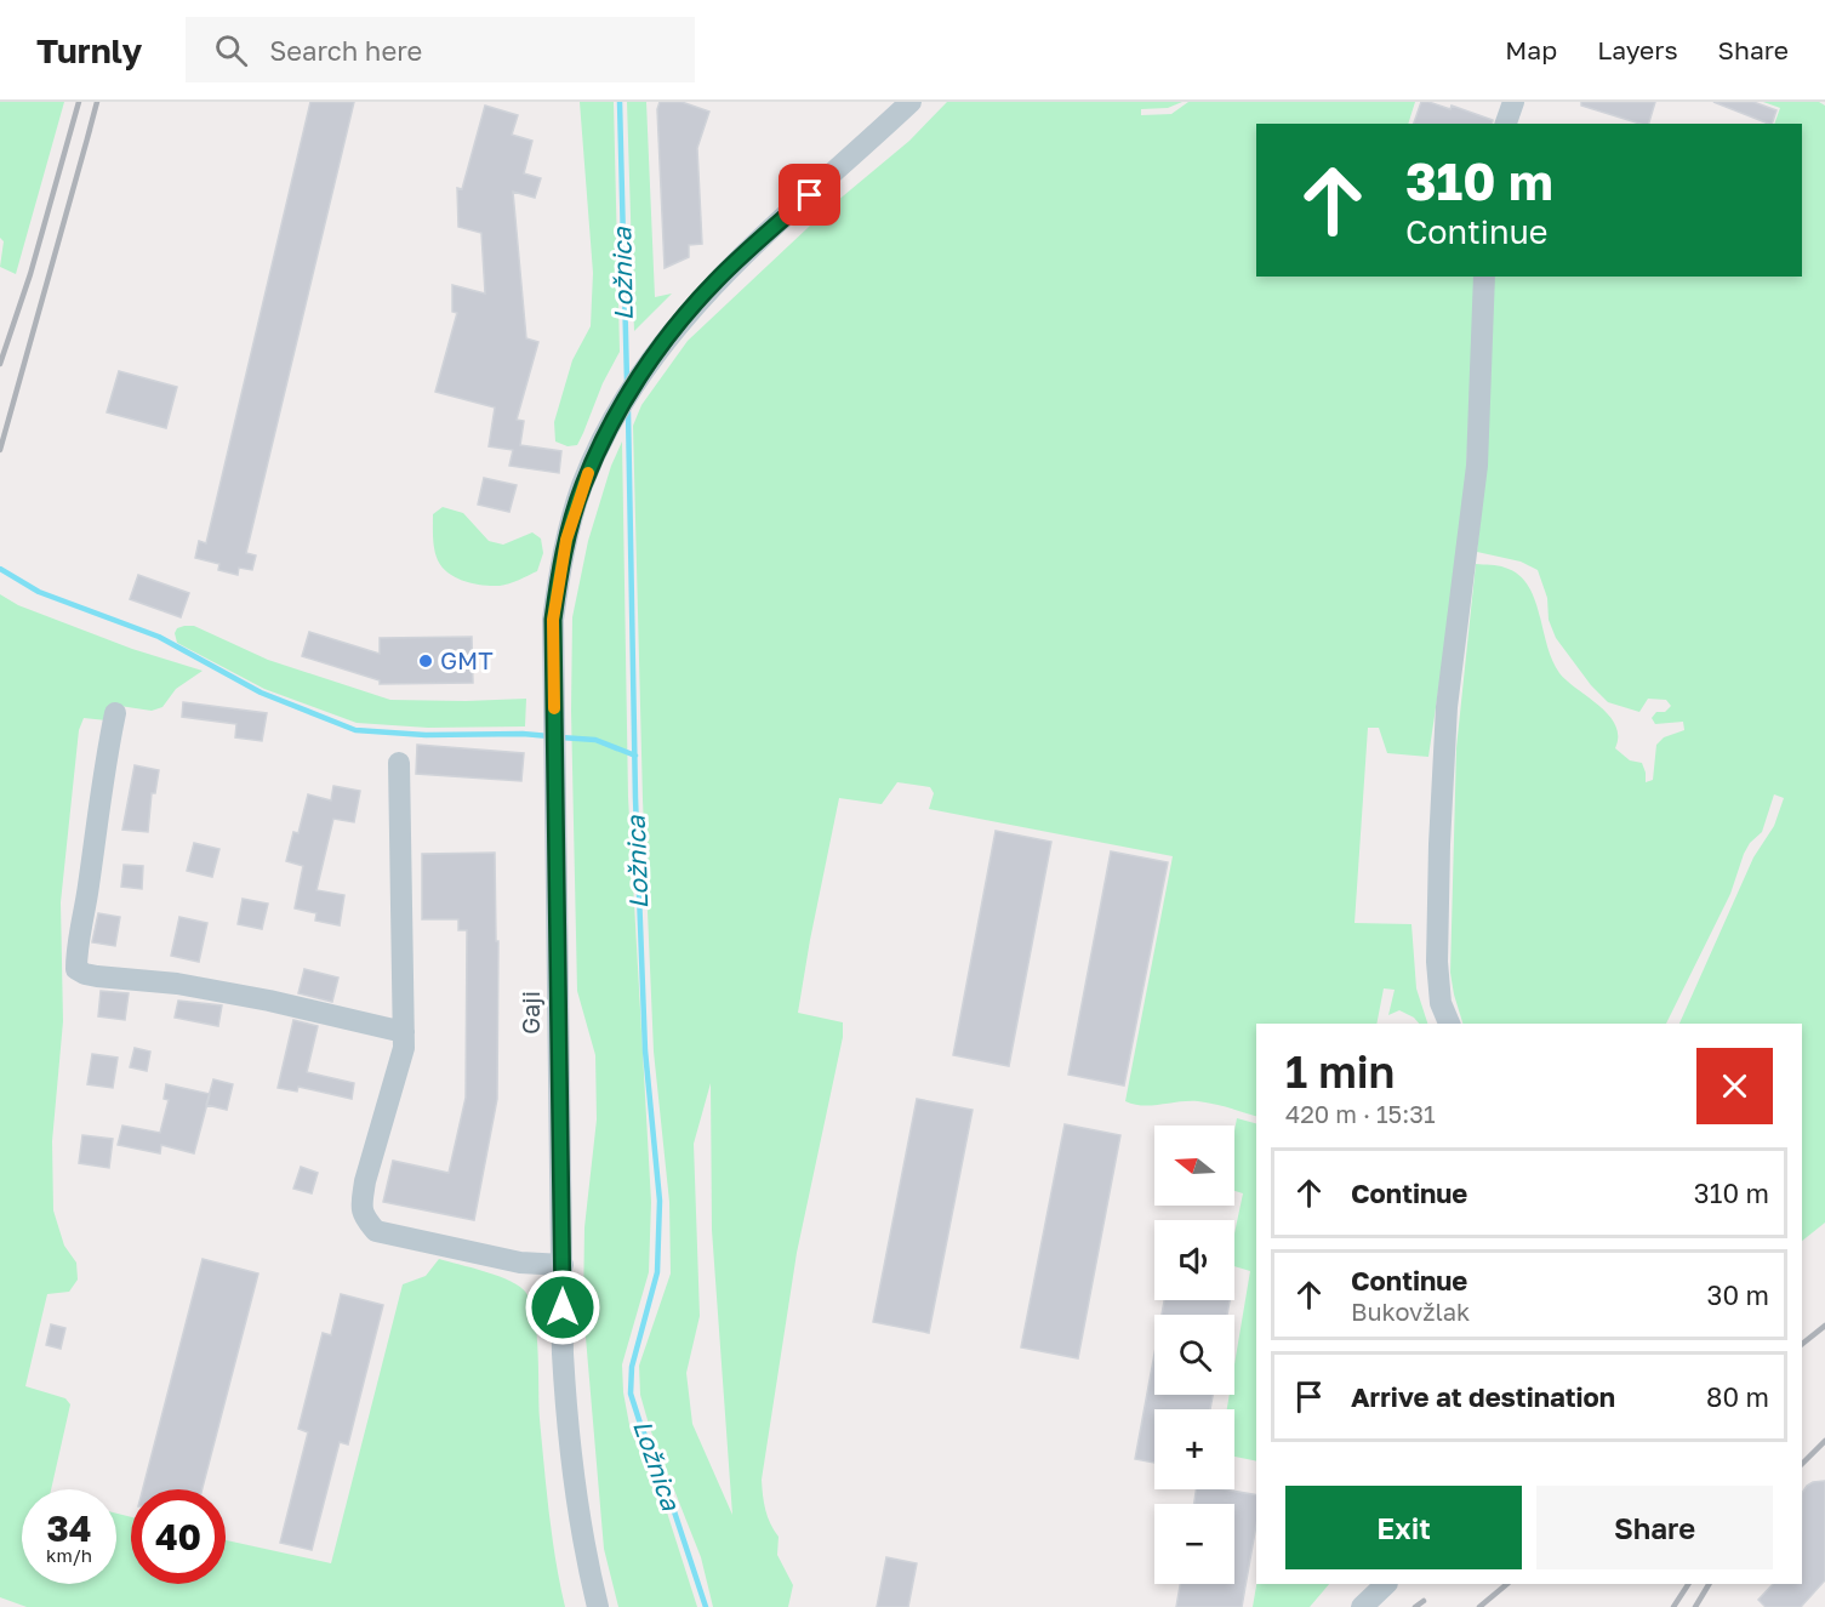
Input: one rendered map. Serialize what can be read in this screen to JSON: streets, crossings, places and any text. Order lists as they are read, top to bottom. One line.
{"streets":{"street":["Gaji"]},"water":["Ložnica"],"places":["GMT"],"north":"left","page":{"header":"Turnly","search":"Search here","nav":["Map","Layers","Share"],"turn":["310 m","Continue"],"heading":["1 min","420 m · 15:31"],"map_buttons":["+","−"],"list":[{"name":"Continue","value":"310 m"},{"name":"Continue","note":"Bukovžlak","value":"30 m"},{"name":"Arrive at destination","value":"80 m"}],"buttons":["Exit","Share"],"speed":"34 km/h","limit":"40"}}
